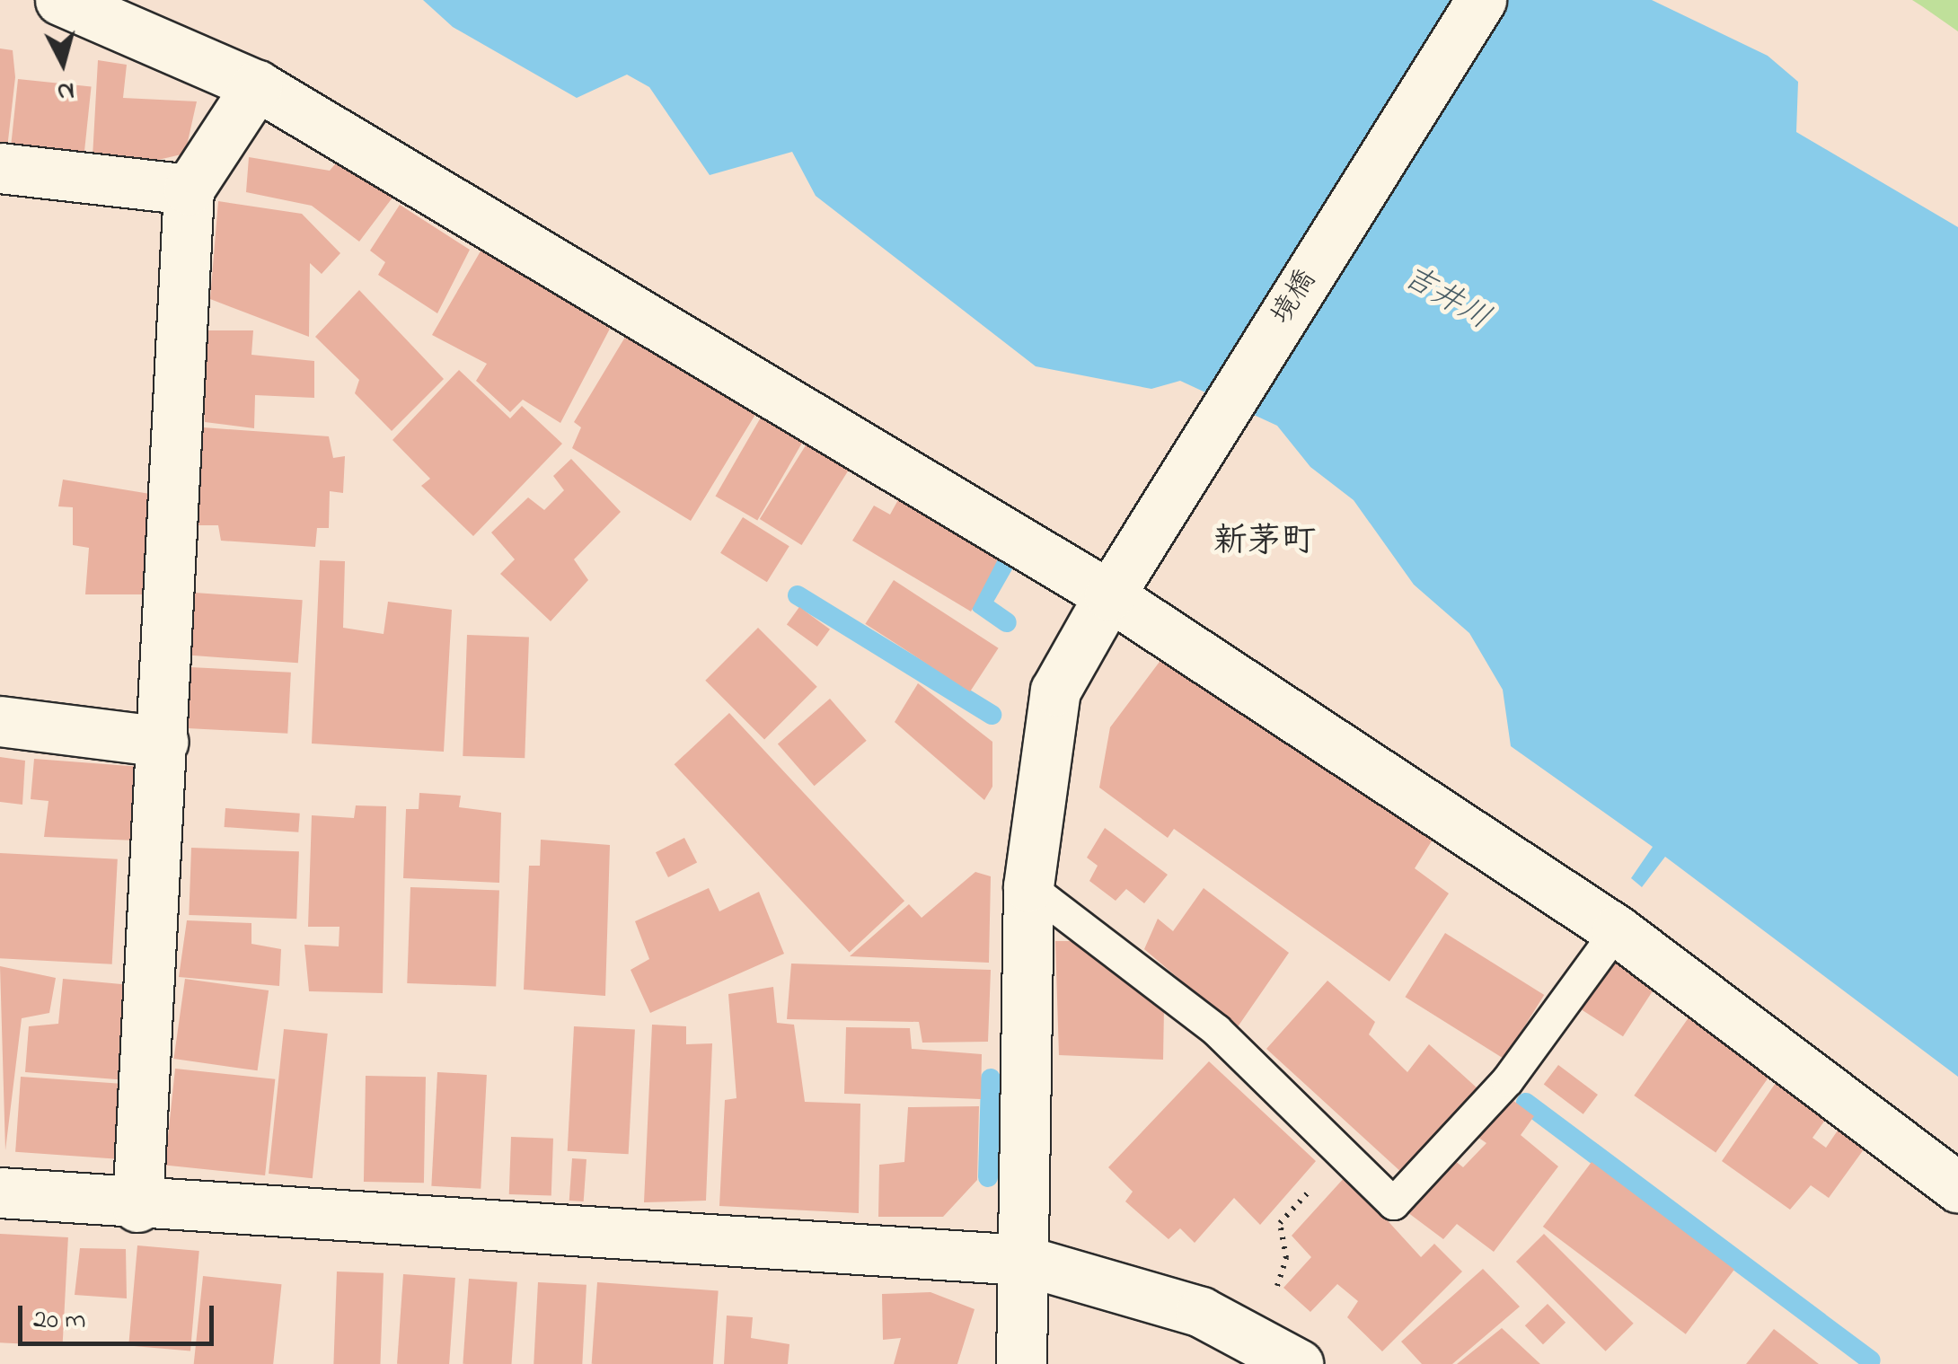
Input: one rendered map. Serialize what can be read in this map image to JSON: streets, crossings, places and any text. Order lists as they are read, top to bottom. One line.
{"streets":{"street":["境橋"]},"districts":["新茅町"],"water":["吉井川"],"scale_bar":"20 m","north":"bottom"}
